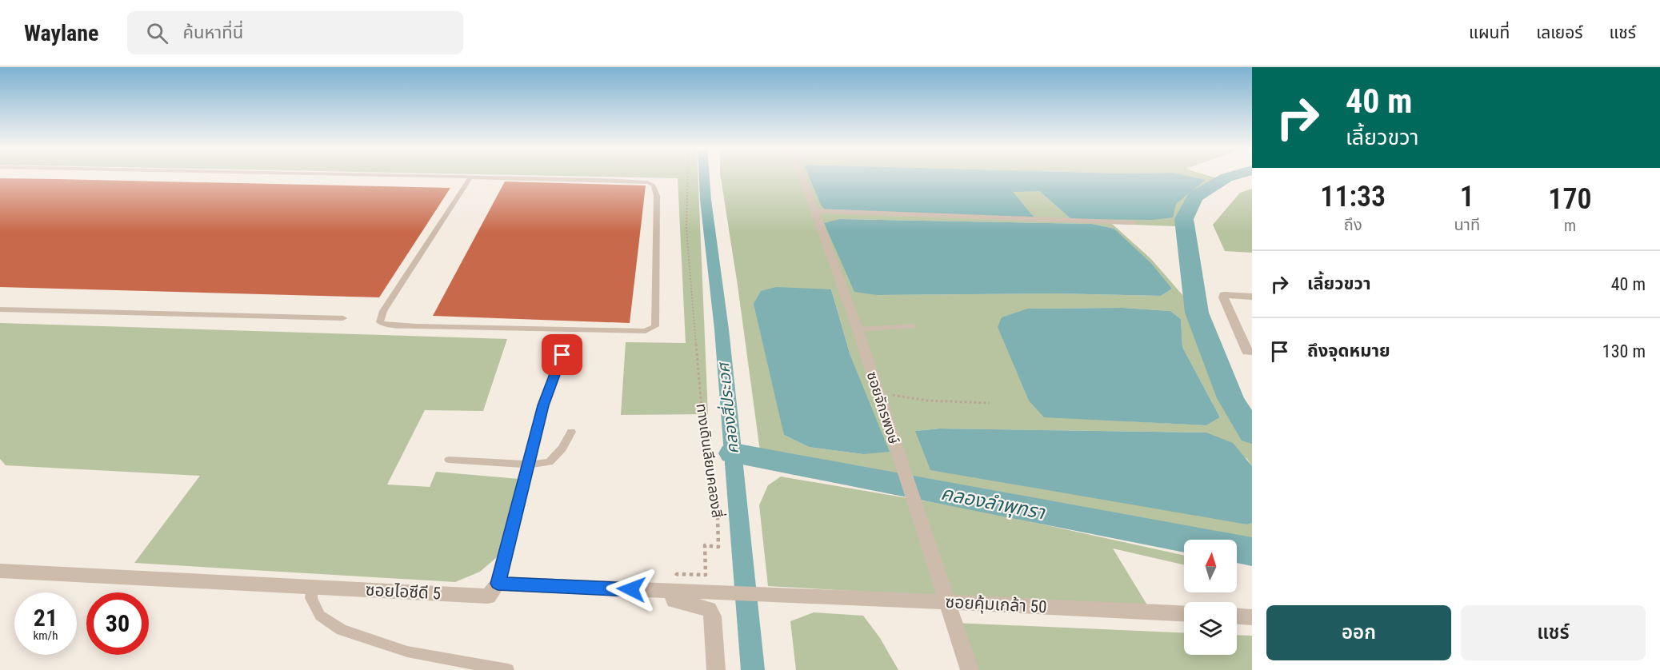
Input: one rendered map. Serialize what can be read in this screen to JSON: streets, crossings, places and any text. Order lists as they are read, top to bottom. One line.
{"streets":{"street":["ซอยจักรพงษ์","ซอยไอซีดี 5","ซอยคุ้มเกล้า 50"],"path":["ทางเดินเลียบคลองสี่"]},"crossings":[["ซอยจักรพงษ์","ซอยคุ้มเกล้า 50"],["ทางเดินเลียบคลองสี่","ซอยคุ้มเกล้า 50"]],"water":["คลองสี่ประเวศ","คลองลำพุทรา"],"north":"top","page":{"header":"Waylane","search":"ค้นหาที่นี่","nav":["แผนที่","เลเยอร์","แชร์"],"turn":["40 m","เลี้ยวขวา"],"eta":["11:33","ถึง","1","นาที","170","m"],"list":[{"name":"เลี้ยวขวา","value":"40 m"},{"name":"ถึงจุดหมาย","value":"130 m"}],"speed":"21 km/h","limit":"30","buttons":["ออก","แชร์"]}}
